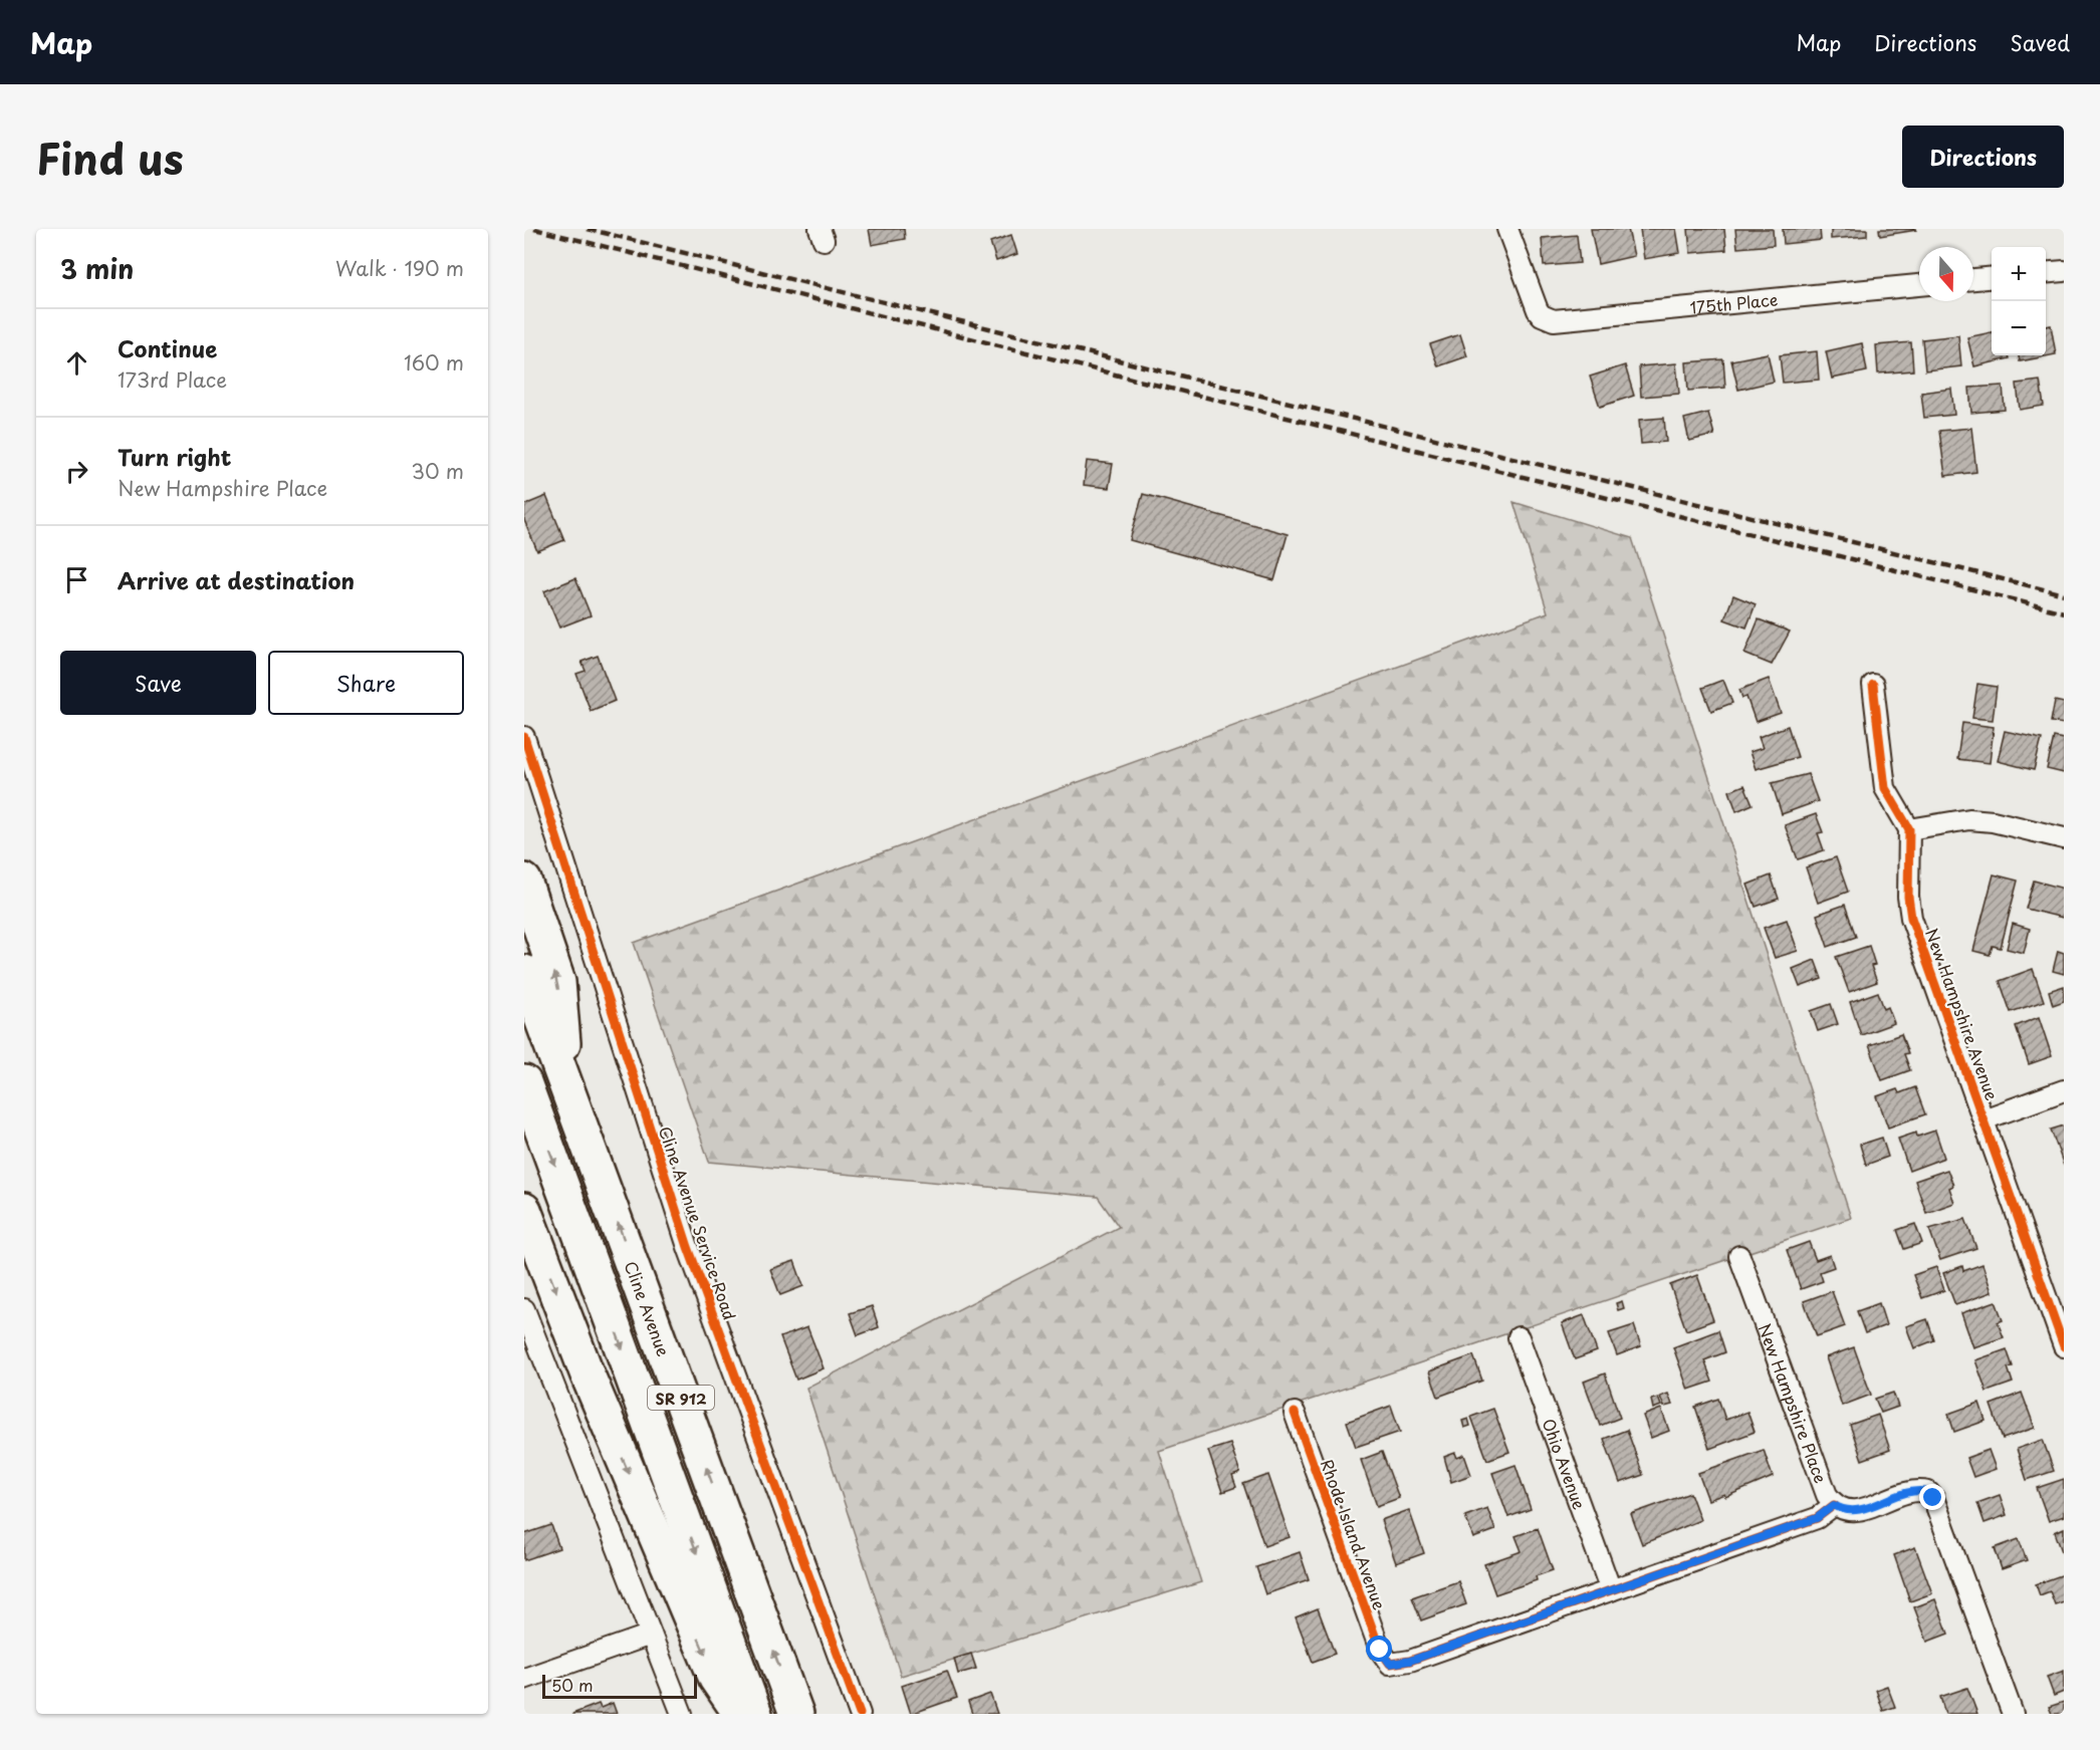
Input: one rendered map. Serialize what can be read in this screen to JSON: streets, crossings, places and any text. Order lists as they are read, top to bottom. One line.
{"streets":{"highway":["Cline Avenue","SR 912"],"street":["175th Place","New Hampshire Avenue","Cline Avenue Service Road","New Hampshire Place","Ohio Avenue","Rhode Island Avenue"]},"crossings":[["Ohio Avenue","Rhode Island Avenue"]],"scale_bar":"50 m","north":"bottom","page":{"header":"Map","nav":["Map","Directions","Saved"],"title":"Find us","buttons":["Directions",["Save","Share"]],"heading":["3 min","Walk · 190 m"],"map_buttons":["+","−"],"list":[["Continue","173rd Place","160 m"],["Turn right","New Hampshire Place","30 m"],"Arrive at destination"],"scale":"50 m"}}
